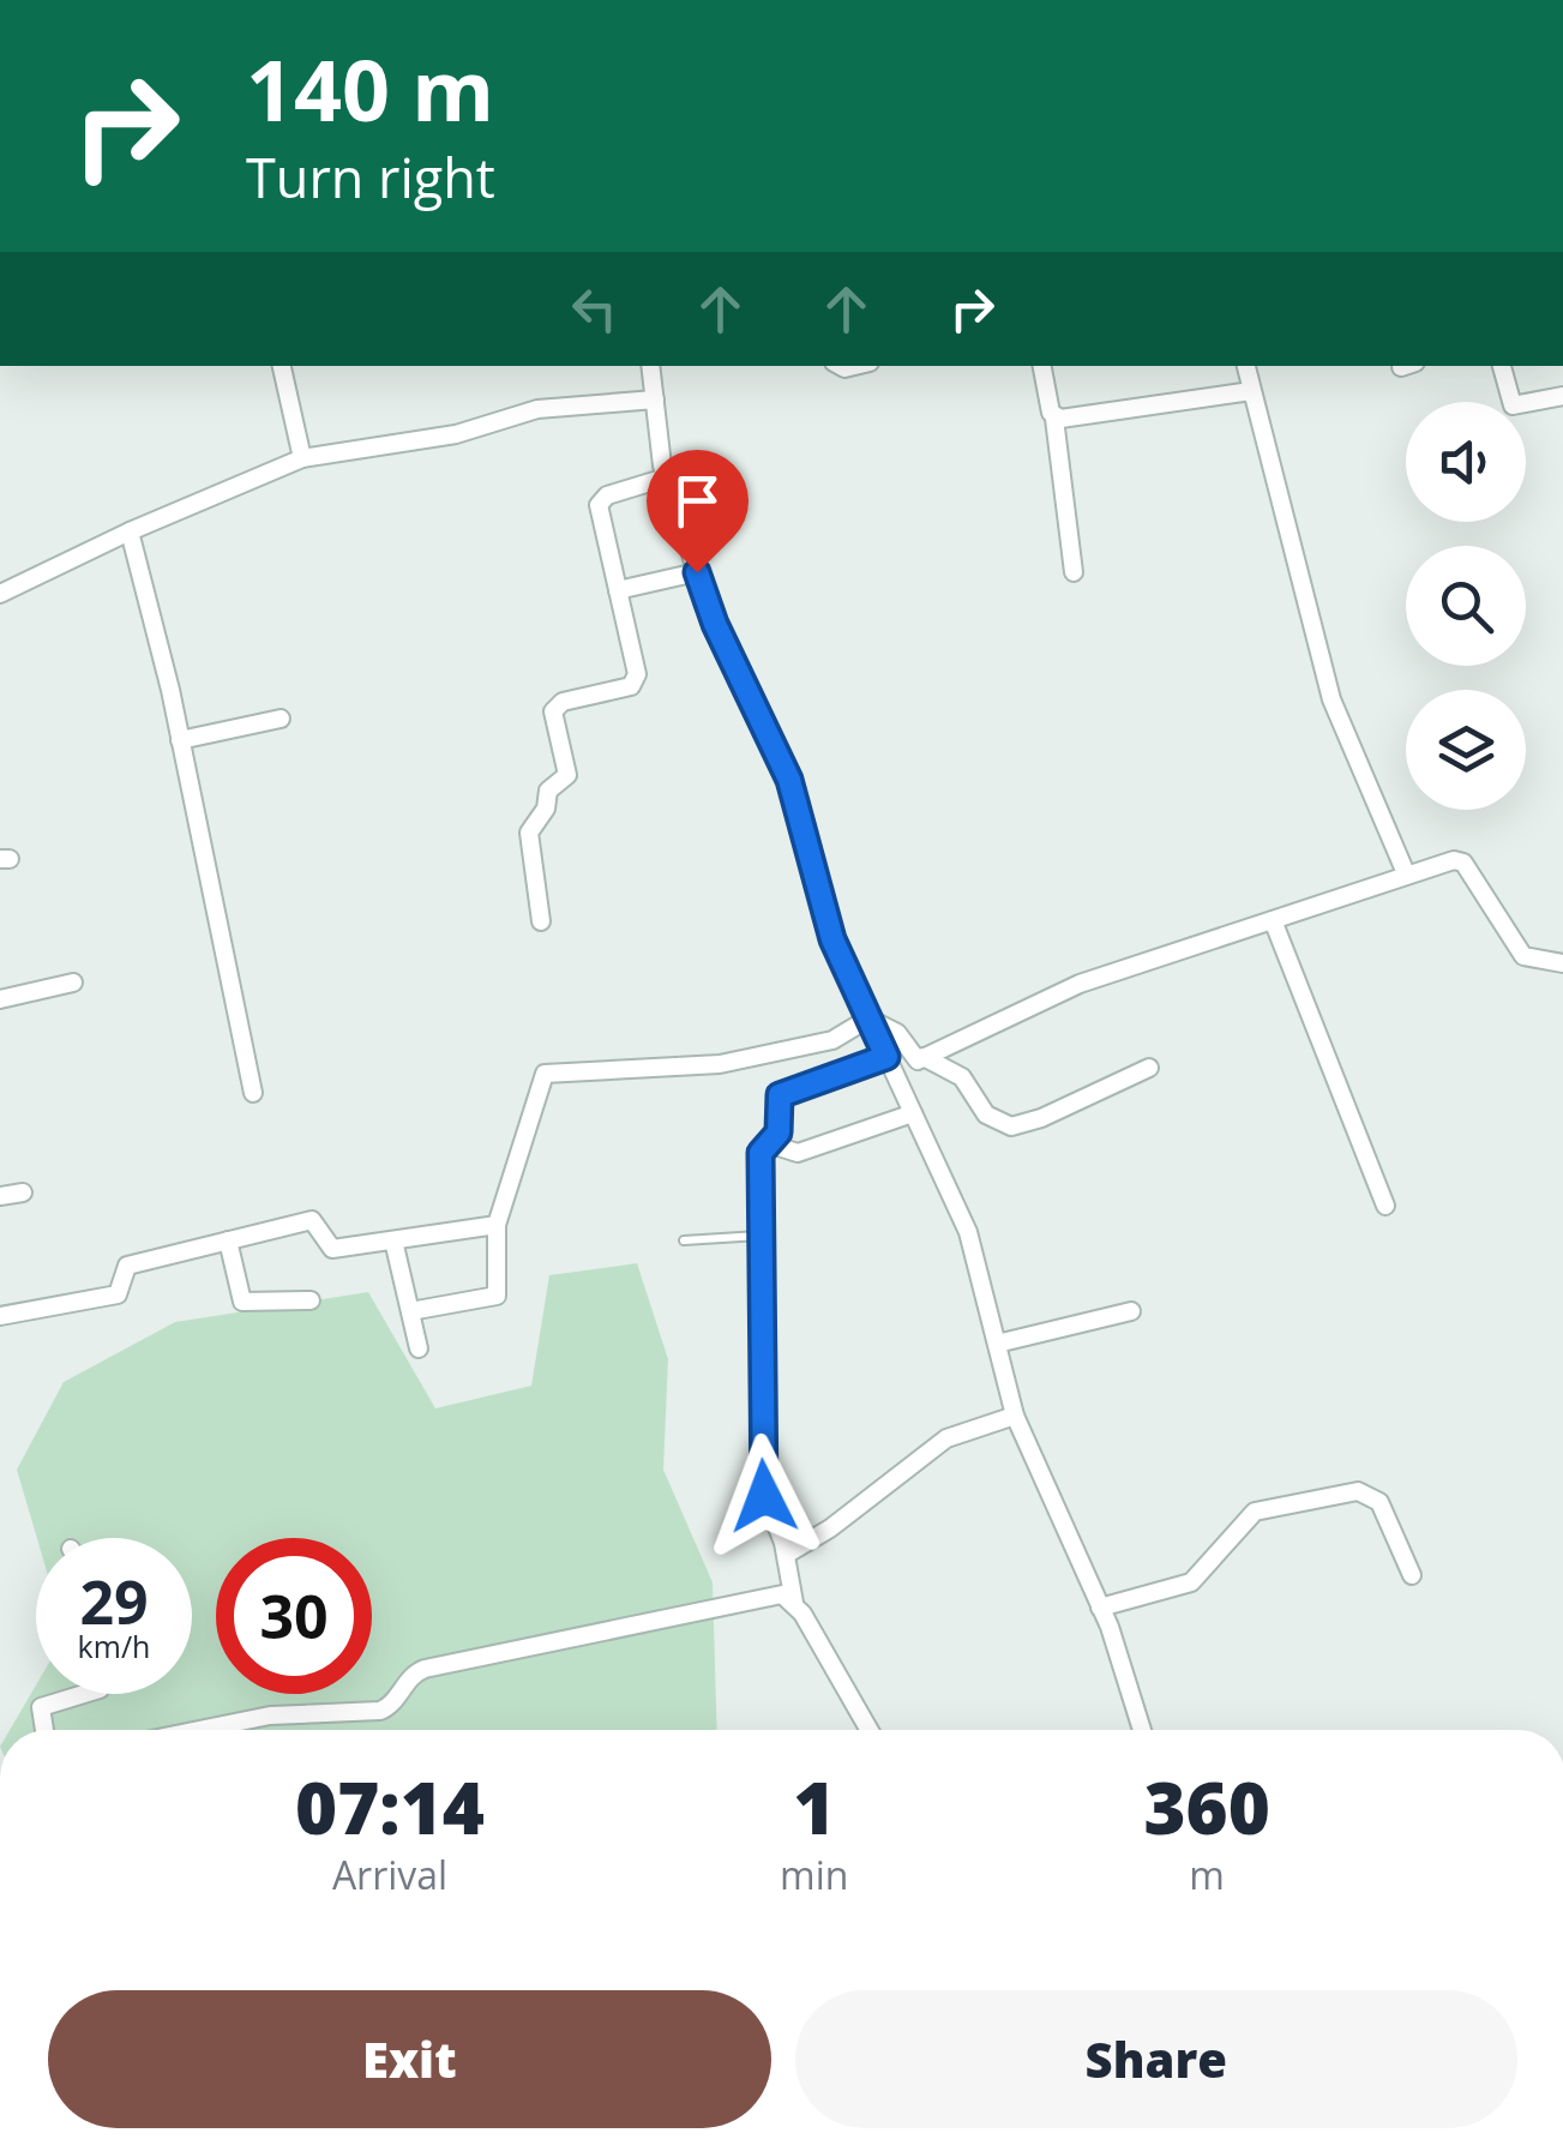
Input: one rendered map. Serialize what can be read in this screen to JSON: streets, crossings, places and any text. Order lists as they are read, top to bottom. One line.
{"page":{"turn":["140 m","Turn right"],"speed":"29 km/h","limit":"30","eta":["07:14","Arrival","1","min","360","m"],"buttons":["Exit","Share"]}}
